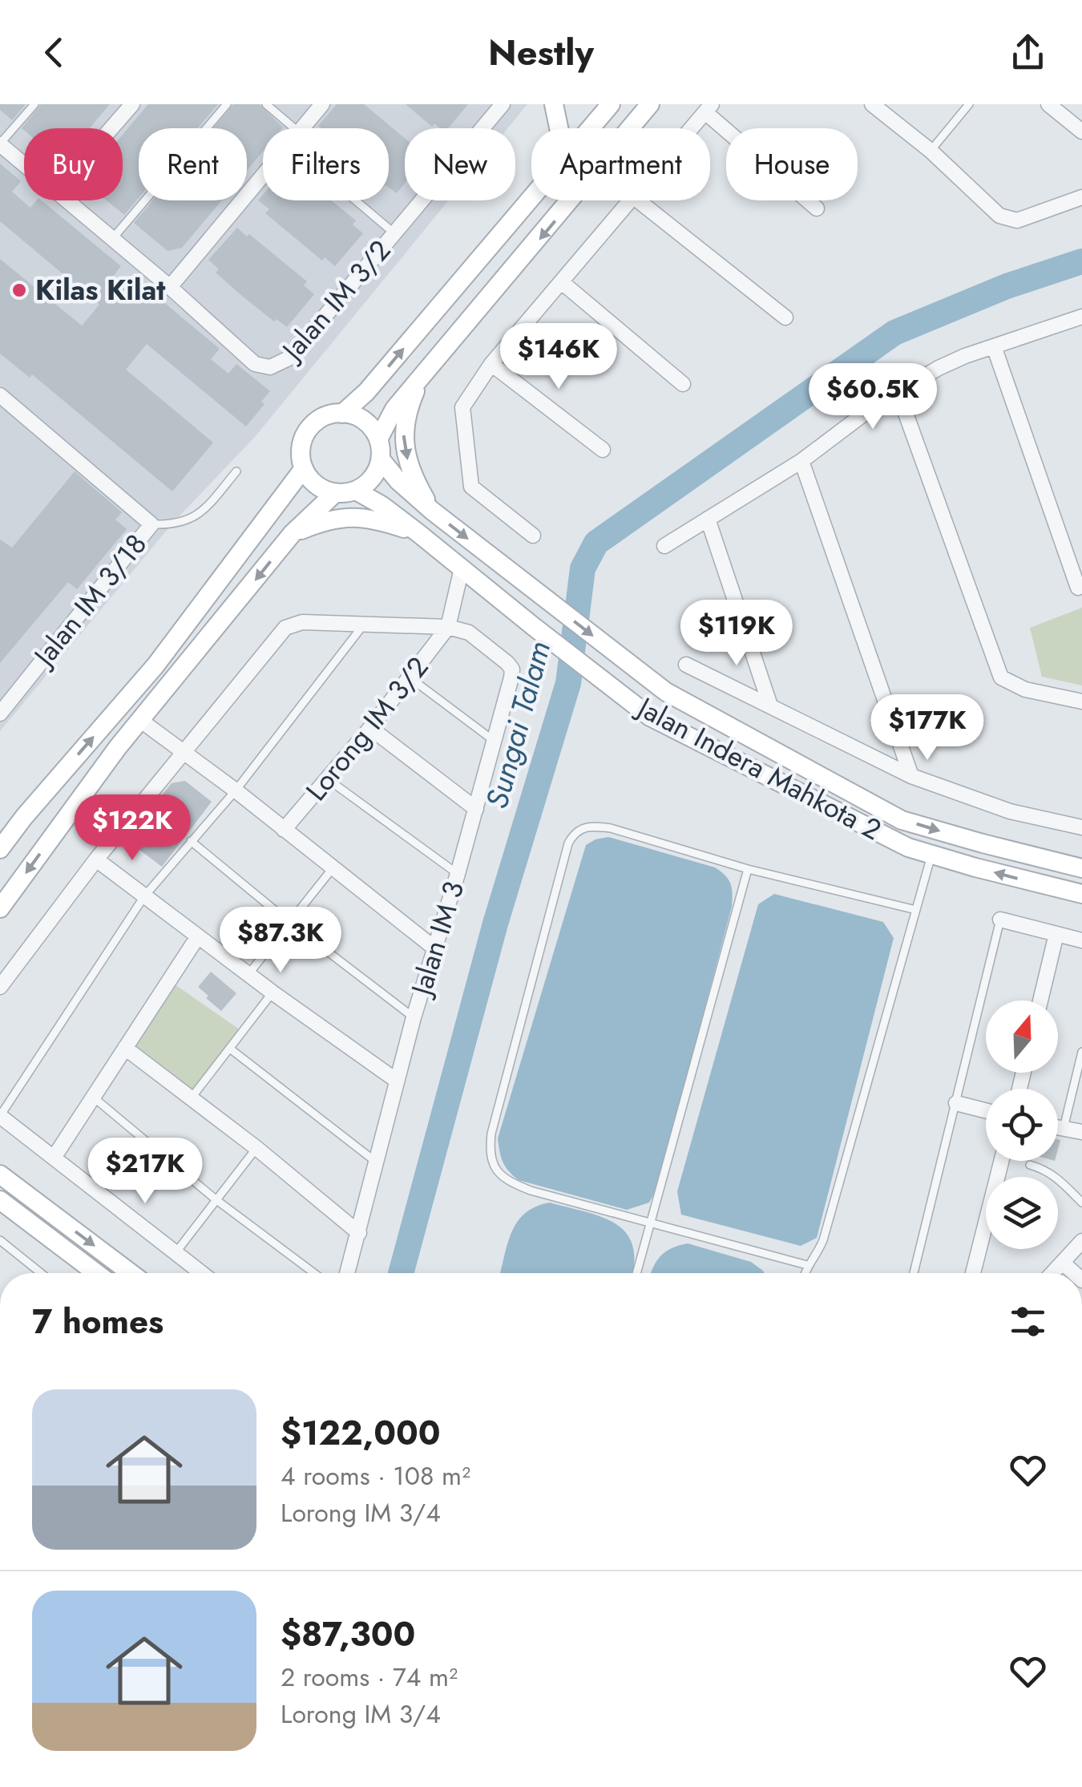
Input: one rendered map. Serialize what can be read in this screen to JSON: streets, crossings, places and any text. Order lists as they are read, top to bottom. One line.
{"streets":{"main road":["Jalan Indera Mahkota 2"],"street":["Jalan IM 3/2","Jalan IM 3/18","Lorong IM 3/2","Jalan IM 3"]},"crossings":[["Lorong IM 3/2","Jalan IM 3"]],"water":["Sungai Talam"],"places":["Kilas Kilat"],"north":"top","page":{"header":"Nestly","chip":["Buy","Rent","Filters","New","Apartment","House"],"price":["$146K","$60.5K","$119K","$177K","$122K","$87.3K","$217K"],"heading":"7 homes","list":[{"name":"$122,000","note":"4 rooms · 108 m² · Lorong IM 3/4"},{"name":"$87,300","note":"2 rooms · 74 m² · Lorong IM 3/4"}]}}
